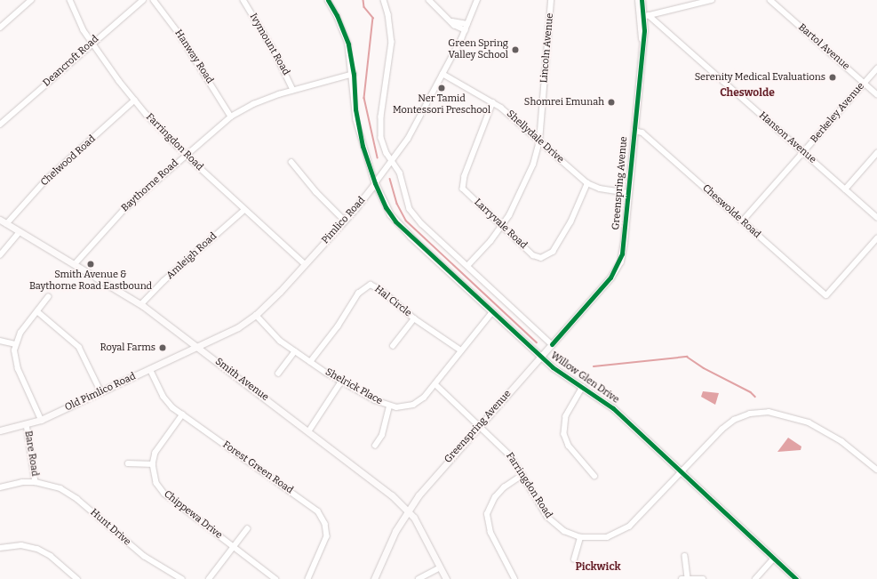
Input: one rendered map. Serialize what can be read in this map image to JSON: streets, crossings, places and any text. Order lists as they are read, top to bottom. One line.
{"streets":{"main road":["Greenspring Avenue","Pimlico Road","Willow Glen Drive","Smith Avenue","Old Pimlico Road"],"street":["Ivymount Road","Bartol Avenue","Lincoln Avenue","Hanway Road","Deancroft Road","Berkeley Avenue","Shellydale Drive","Hanson Avenue","Farringdon Road","Chelwood Road","Baythorne Road","Cheswolde Road","Larryvale Road","Amleigh Road","Hal Circle","Shelrick Place","Bare Road","Forest Green Road","Chippewa Drive","Hunt Drive"]},"crossings":[["Ivymount Road","Baythorne Road"],["Bartol Avenue","Berkeley Avenue"],["Lincoln Avenue","Shellydale Drive"],["Lincoln Avenue","Larryvale Road"],["Lincoln Avenue","Willow Glen Drive"],["Hanway Road","Baythorne Road"],["Deancroft Road","Farringdon Road"],["Berkeley Avenue","Hanson Avenue"],["Berkeley Avenue","Cheswolde Road"],["Shellydale Drive","Greenspring Avenue"],["Shellydale Drive","Pimlico Road"],["Shellydale Drive","Larryvale Road"],["Hanson Avenue","Greenspring Avenue"],["Farringdon Road","Chelwood Road"],["Farringdon Road","Greenspring Avenue"],["Farringdon Road","Baythorne Road"],["Farringdon Road","Pimlico Road"],["Farringdon Road","Amleigh Road"],["Farringdon Road","Willow Glen Drive"],["Farringdon Road","Shelrick Place"],["Chelwood Road","Smith Avenue"],["Greenspring Avenue","Cheswolde Road"],["Greenspring Avenue","Willow Glen Drive"],["Greenspring Avenue","Smith Avenue"],["Baythorne Road","Smith Avenue"],["Pimlico Road","Willow Glen Drive"],["Pimlico Road","Smith Avenue"],["Pimlico Road","Shelrick Place"],["Pimlico Road","Old Pimlico Road"],["Amleigh Road","Smith Avenue"],["Hal Circle","Shelrick Place"],["Willow Glen Drive","Shelrick Place"],["Smith Avenue","Old Pimlico Road"],["Old Pimlico Road","Bare Road"],["Old Pimlico Road","Forest Green Road"],["Bare Road","Hunt Drive"],["Forest Green Road","Chippewa Drive"]],"districts":["Cheswolde","Pickwick"],"places":["Green Spring Valley School","Serenity Medical Evaluations","Ner Tamid Montessori Preschool","Shomrei Emunah","Smith Avenue & Baythorne Road Eastbound","Royal Farms"]}
